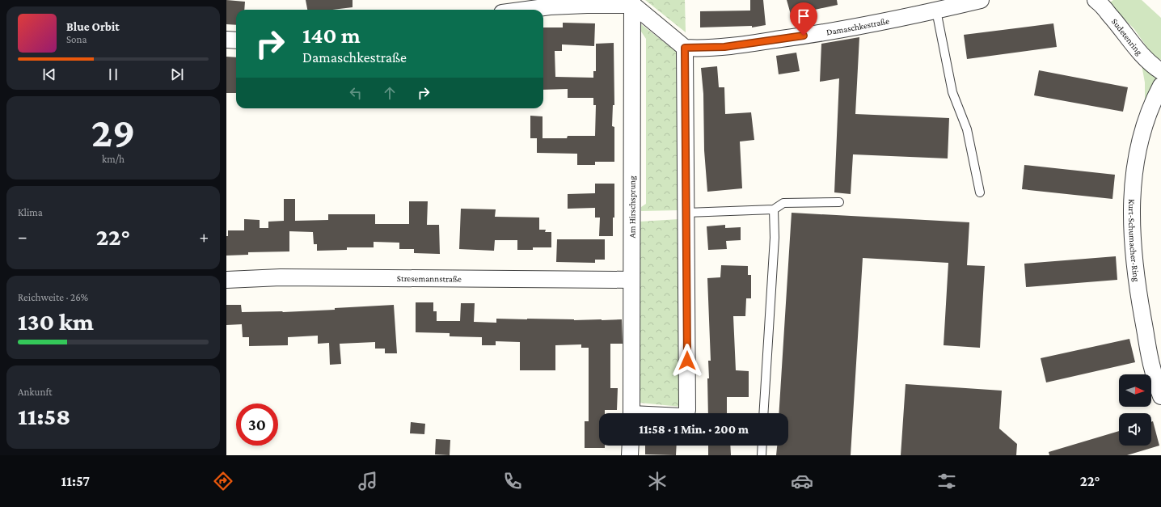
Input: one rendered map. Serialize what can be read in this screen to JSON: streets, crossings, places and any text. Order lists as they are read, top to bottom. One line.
{"streets":{"street":["Damaschkestraße","Sudetenring","Am Hirschsprung","Kurt-Schumacher-Ring","Stresemannstraße"]},"crossings":[["Damaschkestraße","Am Hirschsprung"],["Am Hirschsprung","Stresemannstraße"]],"north":"right","page":{"turn":["140 m","Damaschkestraße"],"song":["Blue Orbit","Sona"],"tile":[["29","km/h"],"Klima",["Reichweite · 26%","130 km"],["Ankunft","11:58"]],"heat":["−","22°","+"],"limit":"30","trip":"11:58 · 1 Min. · 200 m","tabs":["11:57","22°"]}}
